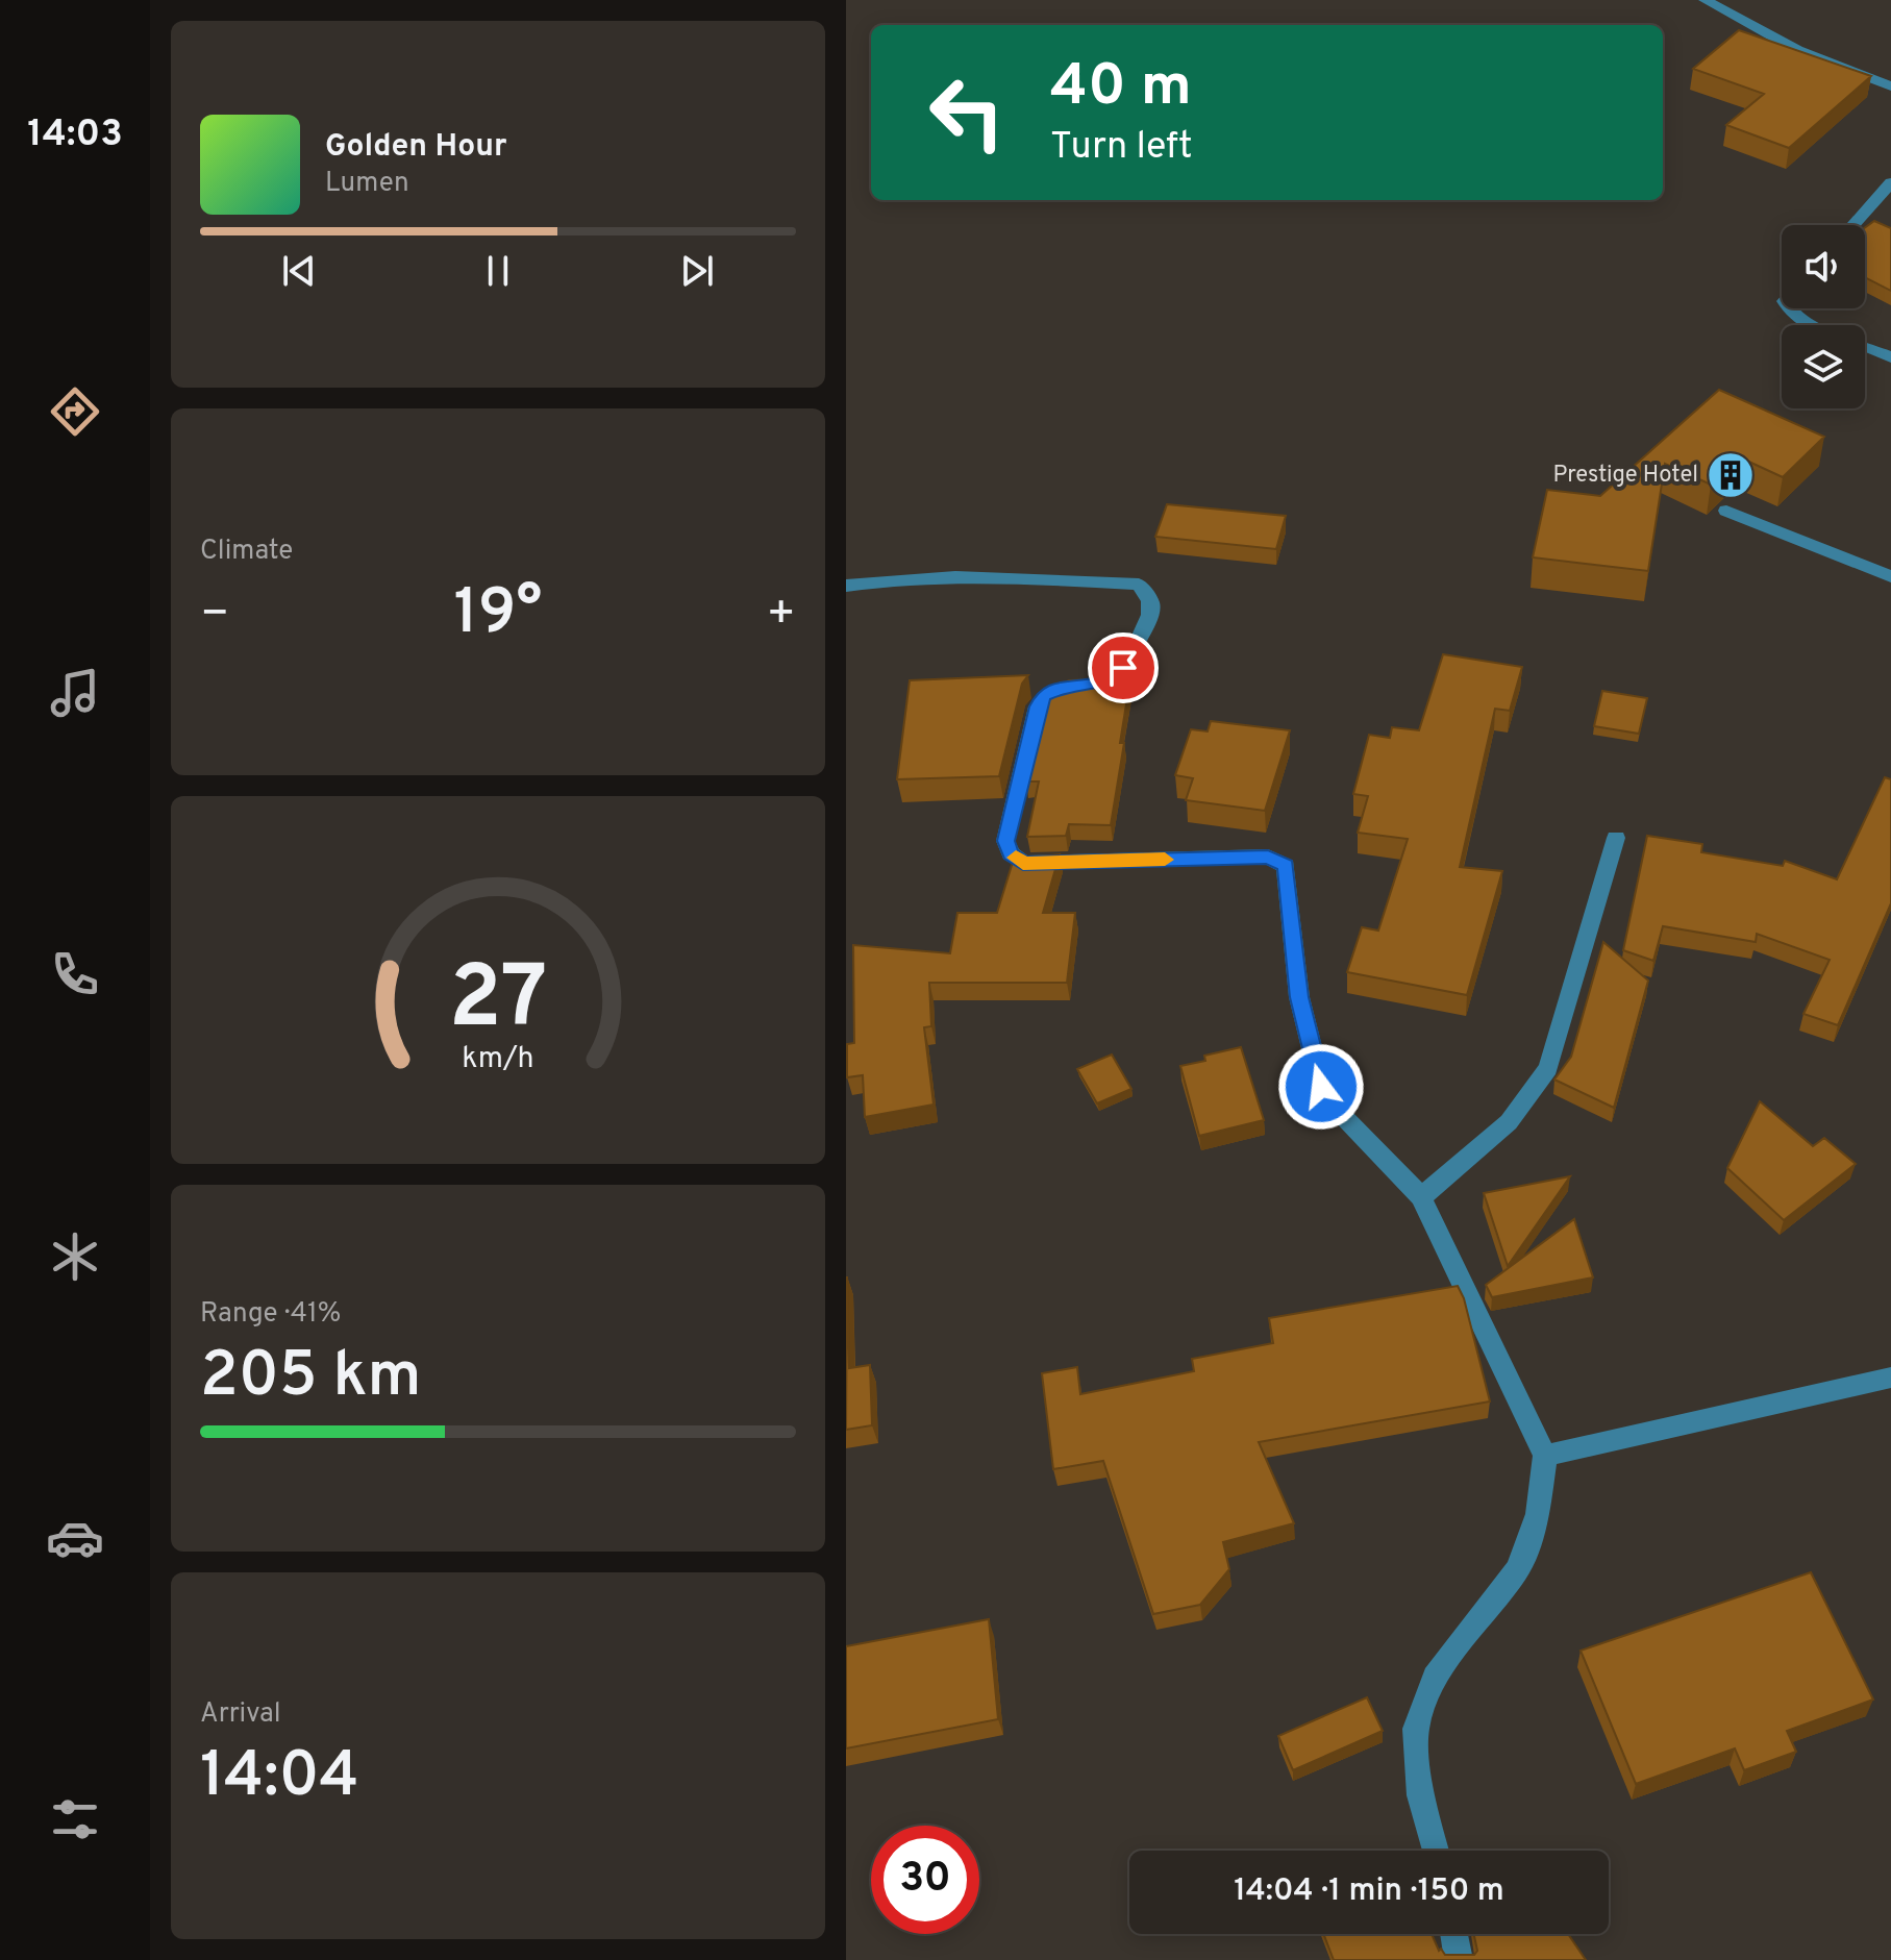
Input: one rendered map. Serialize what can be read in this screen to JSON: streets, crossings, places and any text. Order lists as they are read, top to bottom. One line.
{"places":{"building":["Prestige Hotel"]},"page":{"tabs":"14:03","turn":["40 m","Turn left"],"song":["Golden Hour","Lumen"],"tile":["Climate",["Range · 41%","205 km"],["Arrival","14:04"]],"heat":["−","19°","+"],"limit":"30","trip":"14:04 · 1 min · 150 m","gauge":["27","km/h"]}}
